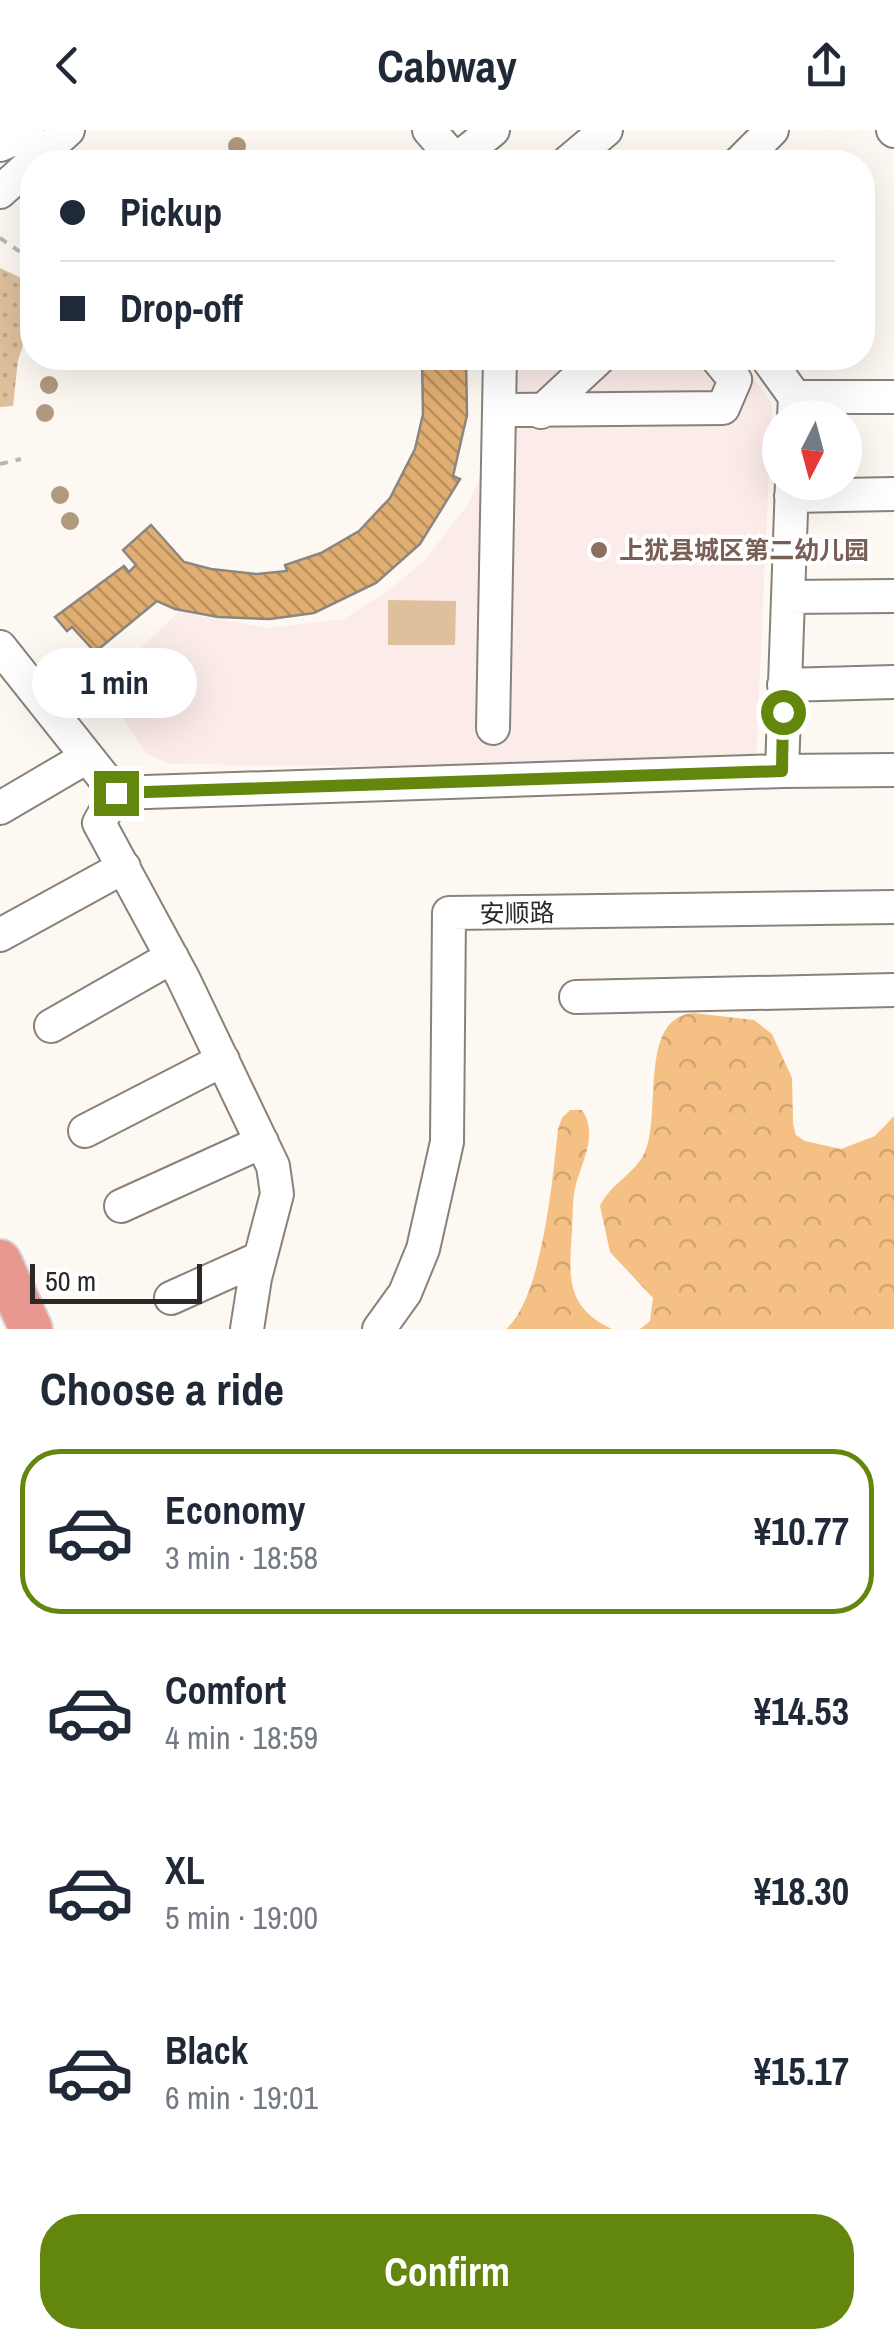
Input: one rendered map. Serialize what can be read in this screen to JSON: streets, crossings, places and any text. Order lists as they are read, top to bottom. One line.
{"streets":{"street":["安顺路"]},"places":["上犹县城区第二幼儿园"],"scale_bar":"50 m","north":"bottom","page":{"header":"Cabway","banner":["Pickup","Drop-off"],"bubble":"1 min","scale":"50 m","heading":"Choose a ride","list":[{"name":"Economy","note":"3 min · 18:58","value":"¥10.77"},{"name":"Comfort","note":"4 min · 18:59","value":"¥14.53"},{"name":"XL","note":"5 min · 19:00","value":"¥18.30"},{"name":"Black","note":"6 min · 19:01","value":"¥15.17"}],"buttons":"Confirm"}}
